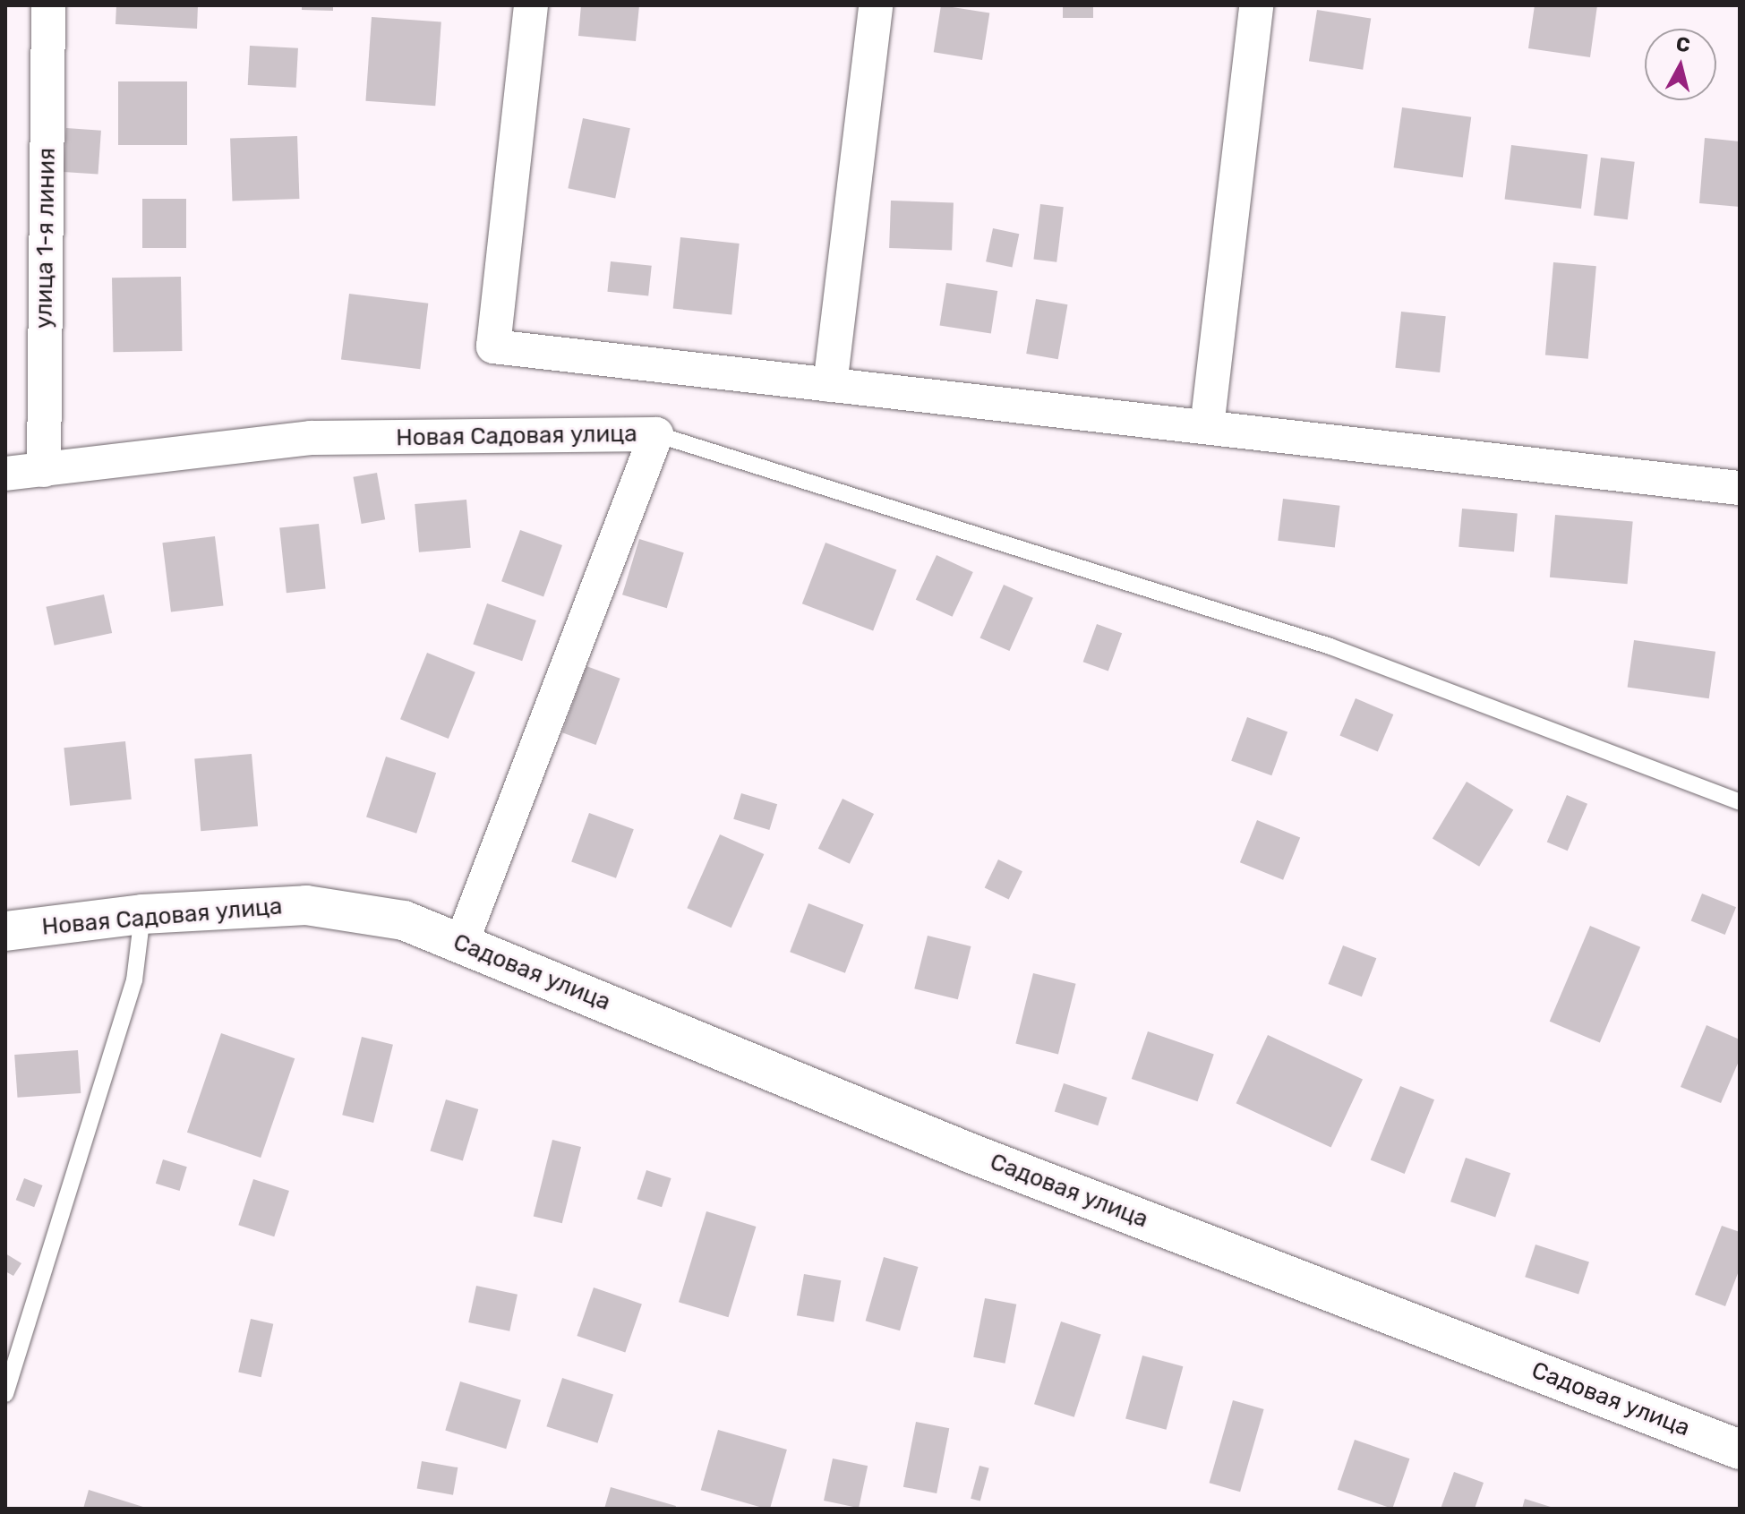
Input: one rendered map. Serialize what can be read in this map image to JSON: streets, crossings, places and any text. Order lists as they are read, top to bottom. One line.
{"streets":{"street":["улица 1-я линия","Новая Садовая улица","Садовая улица"]},"crossings":[["улица 1-я линия","Новая Садовая улица"],["Новая Садовая улица","Садовая улица"]],"north":"top"}
